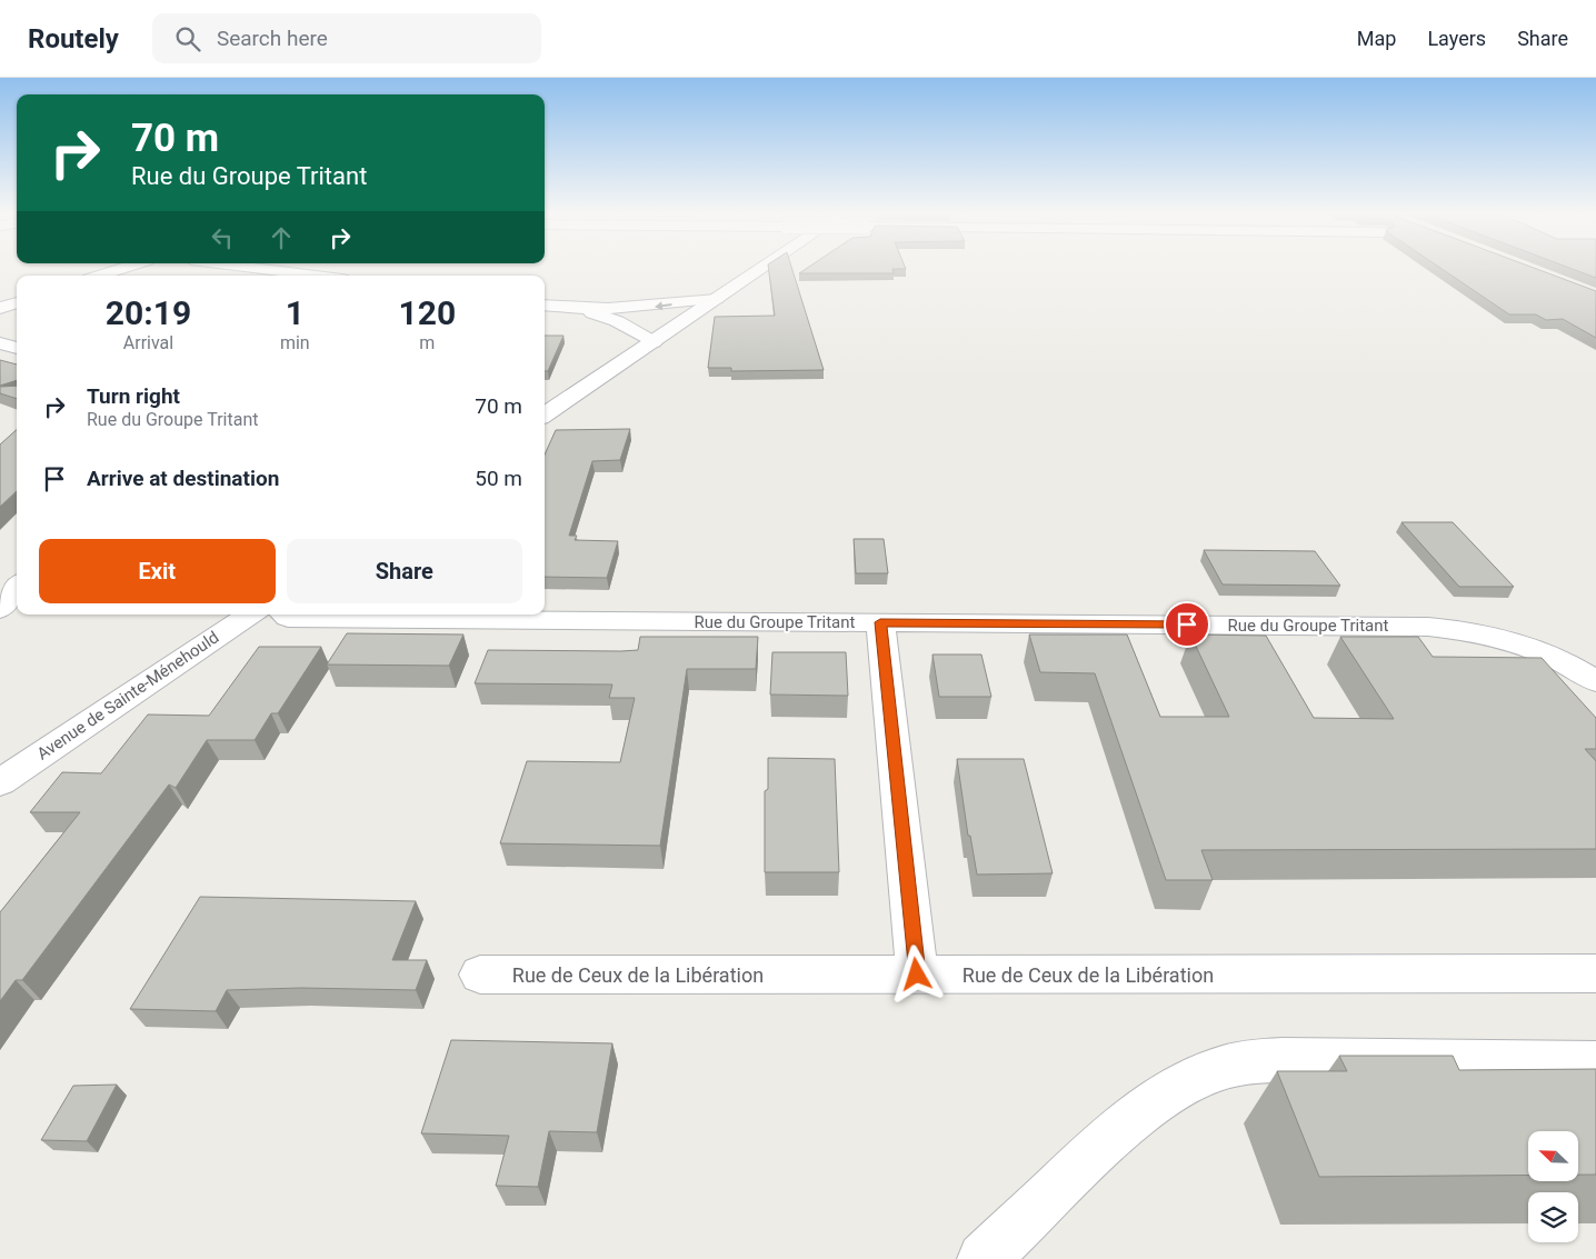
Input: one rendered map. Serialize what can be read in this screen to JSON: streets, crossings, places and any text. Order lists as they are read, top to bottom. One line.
{"streets":{"street":["Rue du Groupe Tritant","Avenue de Sainte-Ménehould","Rue de Ceux de la Libération"]},"north":"top left","page":{"header":"Routely","search":"Search here","nav":["Map","Layers","Share"],"turn":["70 m","Rue du Groupe Tritant"],"eta":["20:19","Arrival","1","min","120","m"],"list":[{"name":"Turn right","note":"Rue du Groupe Tritant","value":"70 m"},{"name":"Arrive at destination","value":"50 m"}],"buttons":["Exit","Share"]}}
